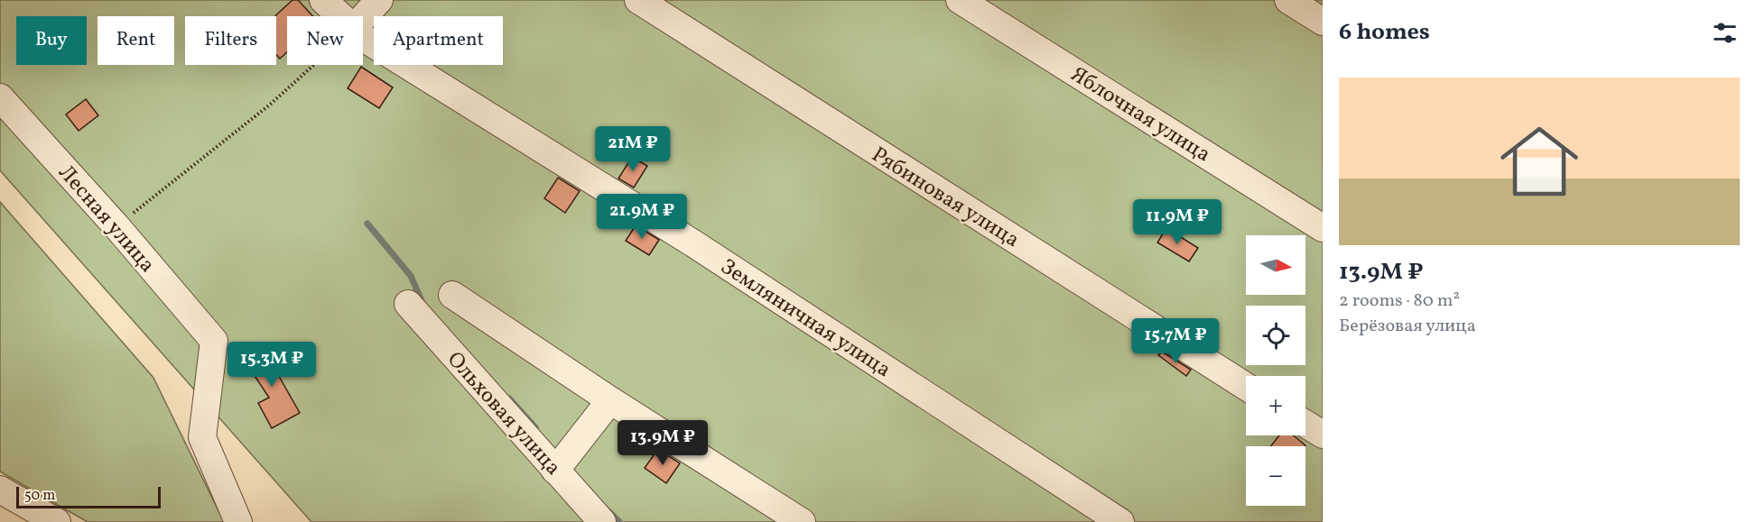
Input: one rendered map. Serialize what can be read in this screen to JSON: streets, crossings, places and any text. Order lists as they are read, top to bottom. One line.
{"streets":{"street":["Яблочная улица","Рябиновая улица","Лесная улица","Земляничная улица","Ольховая улица"]},"scale_bar":"50 m","north":"right","page":{"heading":"6 homes","chip":["Buy","Rent","Filters","New","Apartment"],"list":[{"name":"13.9M ₽","note":"2 rooms · 80 m² · Берёзовая улица"}],"price":["21M ₽","21.9M ₽","11.9M ₽","15.7M ₽","15.3M ₽","13.9M ₽"],"map_buttons":["+","−"],"scale":"50 m"}}
